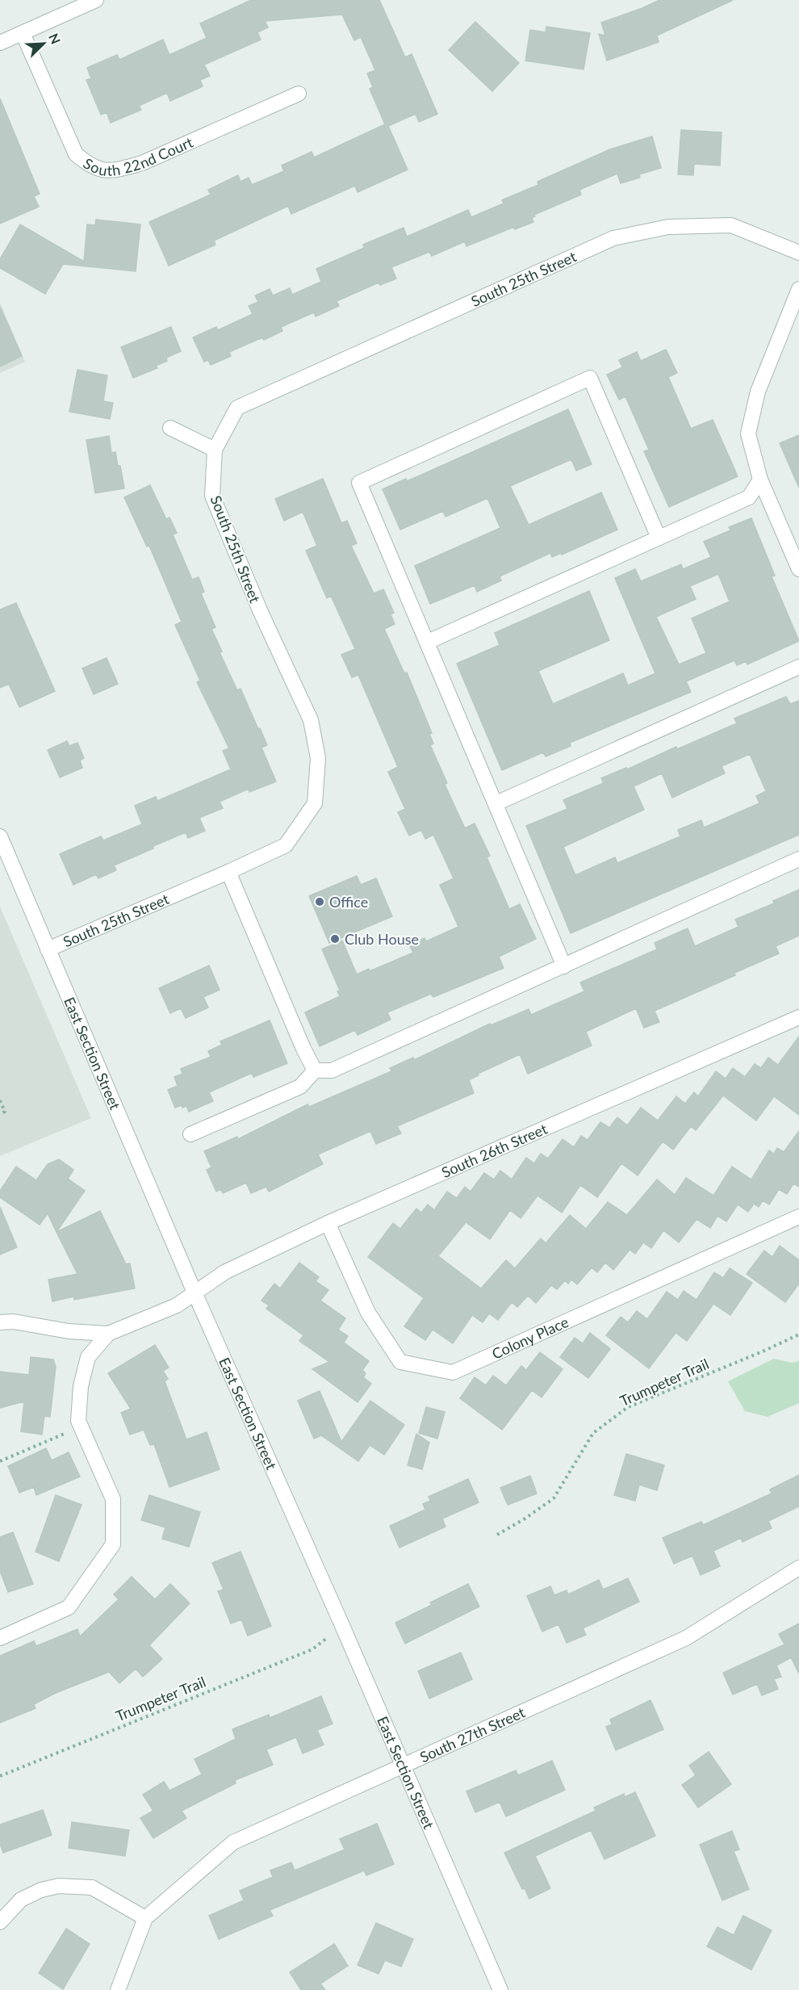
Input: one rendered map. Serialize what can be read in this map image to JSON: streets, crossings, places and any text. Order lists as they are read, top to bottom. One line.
{"streets":{"street":["South 22nd Court","South 25th Street","East Section Street","South 26th Street","Colony Place","South 27th Street"],"path":["Trumpeter Trail"]},"crossings":[["South 25th Street","East Section Street"],["East Section Street","South 26th Street"],["East Section Street","South 27th Street"],["South 26th Street","Colony Place"]],"places":["Office","Club House"],"north":"top right"}
